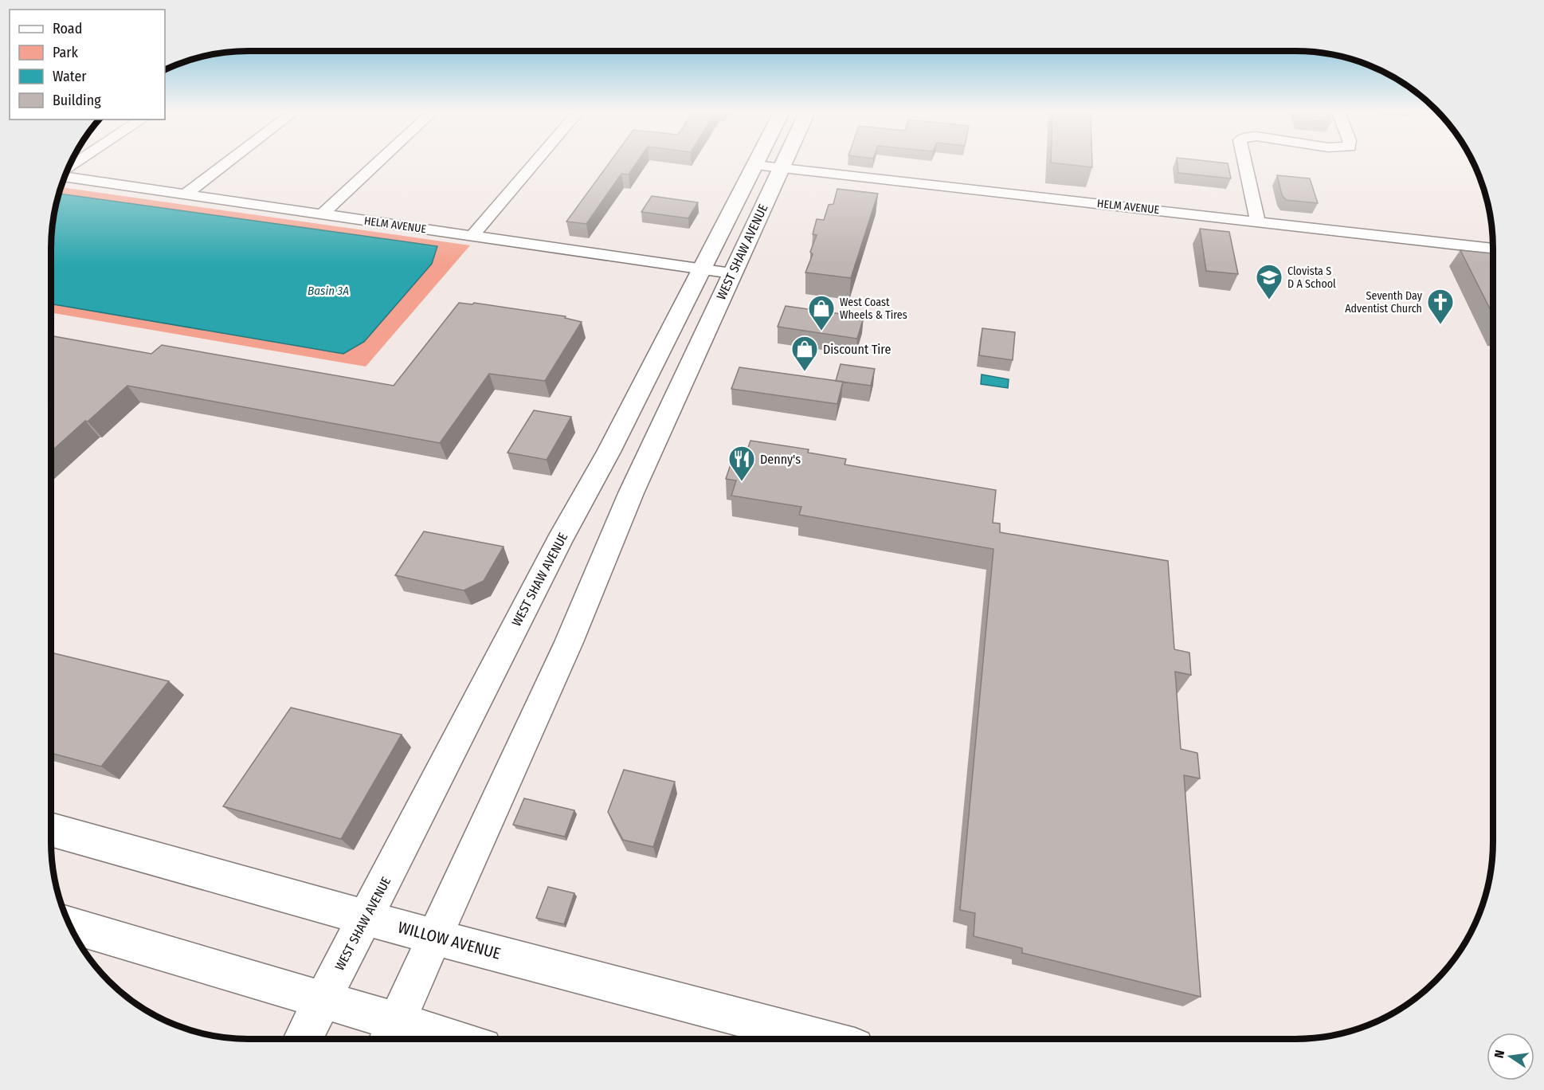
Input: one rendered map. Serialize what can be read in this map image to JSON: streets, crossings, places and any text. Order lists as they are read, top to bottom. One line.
{"streets":{"main road":["WEST SHAW AVENUE","WILLOW AVENUE"],"street":["HELM AVENUE"]},"crossings":[["HELM AVENUE","WEST SHAW AVENUE"],["WEST SHAW AVENUE","WILLOW AVENUE"]],"water":["Basin 3A"],"places":{"school or university":["Clovista S D A School"],"church":["Seventh Day Adventist Church"],"shop":["West Coast Wheels & Tires","Discount Tire"],"restaurant":["Denny's"]},"legend":["Road","Park","Water","Building"],"north":"left"}
